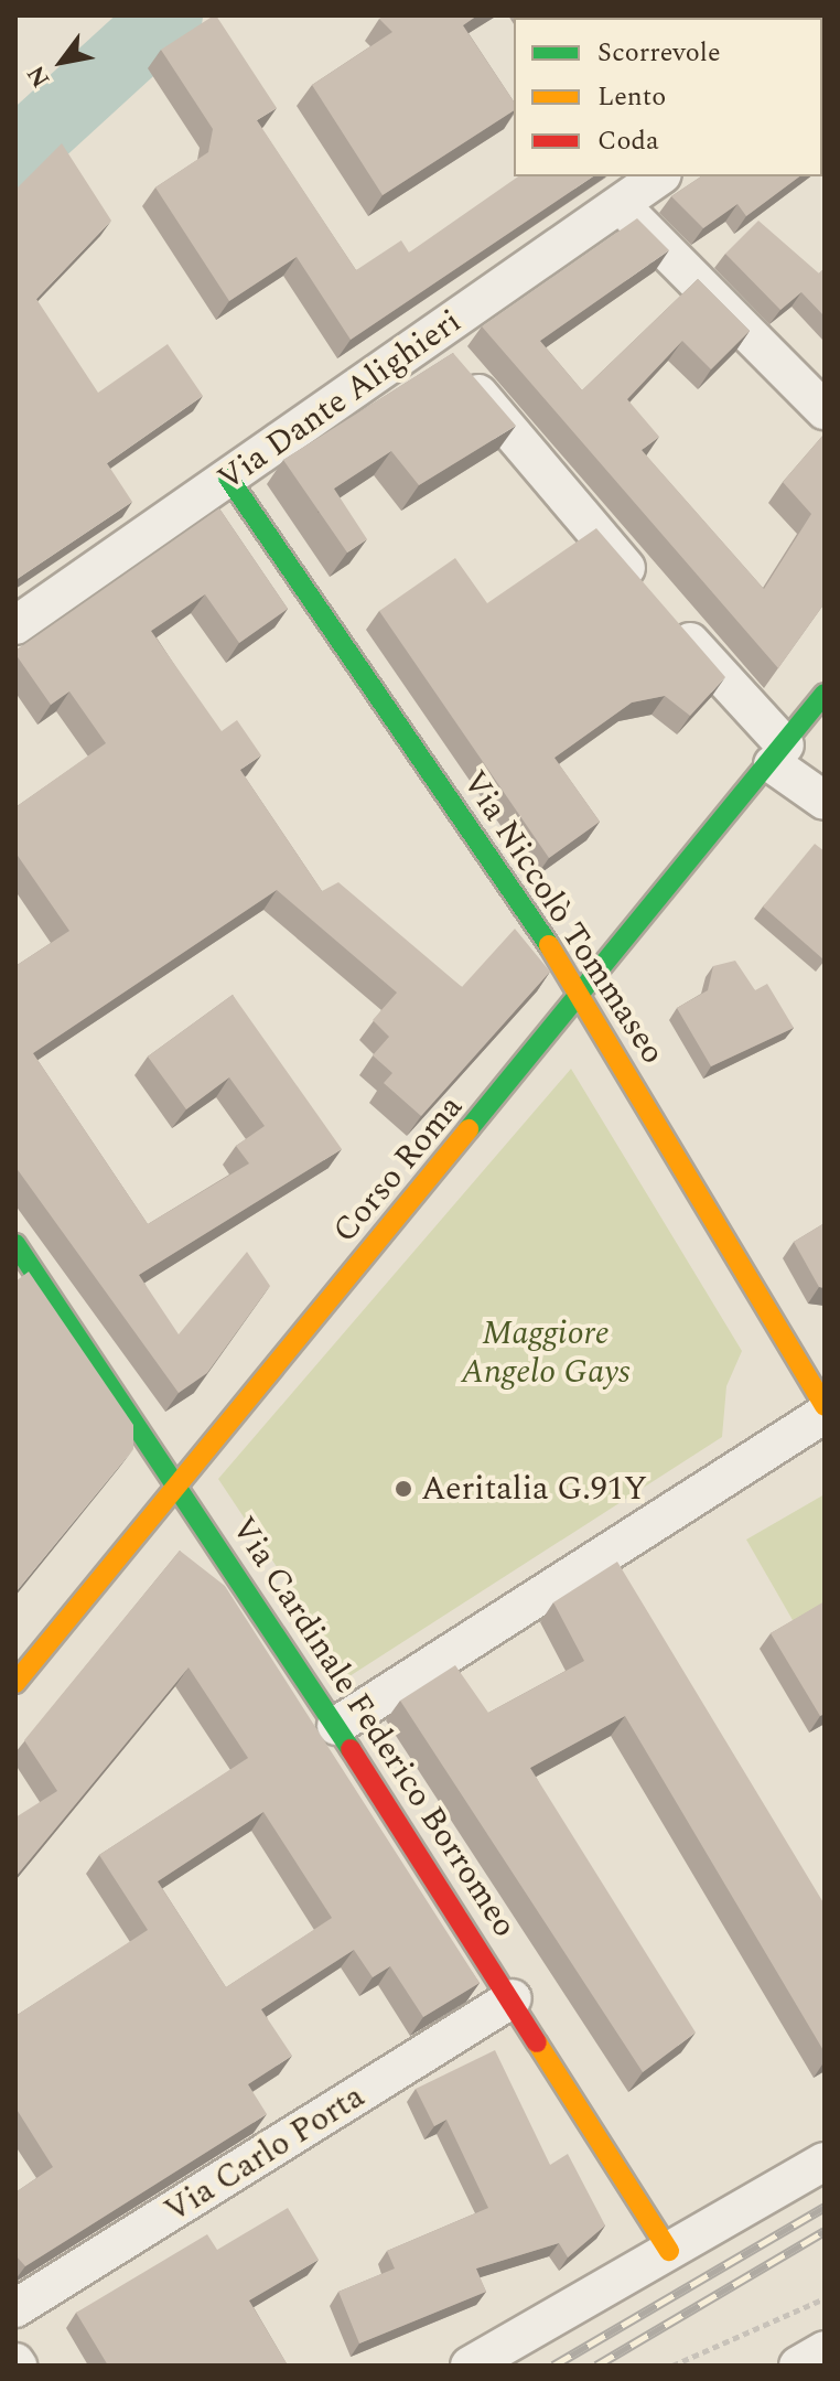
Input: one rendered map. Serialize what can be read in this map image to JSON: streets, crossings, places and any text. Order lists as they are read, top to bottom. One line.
{"streets":{"street":["Via Dante Alighieri","Via Niccolò Tommaseo","Corso Roma","Via Cardinale Federico Borromeo","Via Carlo Porta"]},"crossings":[["Via Dante Alighieri","Via Niccolò Tommaseo"],["Via Niccolò Tommaseo","Corso Roma"],["Corso Roma","Via Cardinale Federico Borromeo"],["Via Cardinale Federico Borromeo","Via Carlo Porta"]],"parks":["Maggiore Angelo Gays"],"places":["Aeritalia G.91Y"],"legend":["Scorrevole","Lento","Coda"],"north":"bottom left"}
